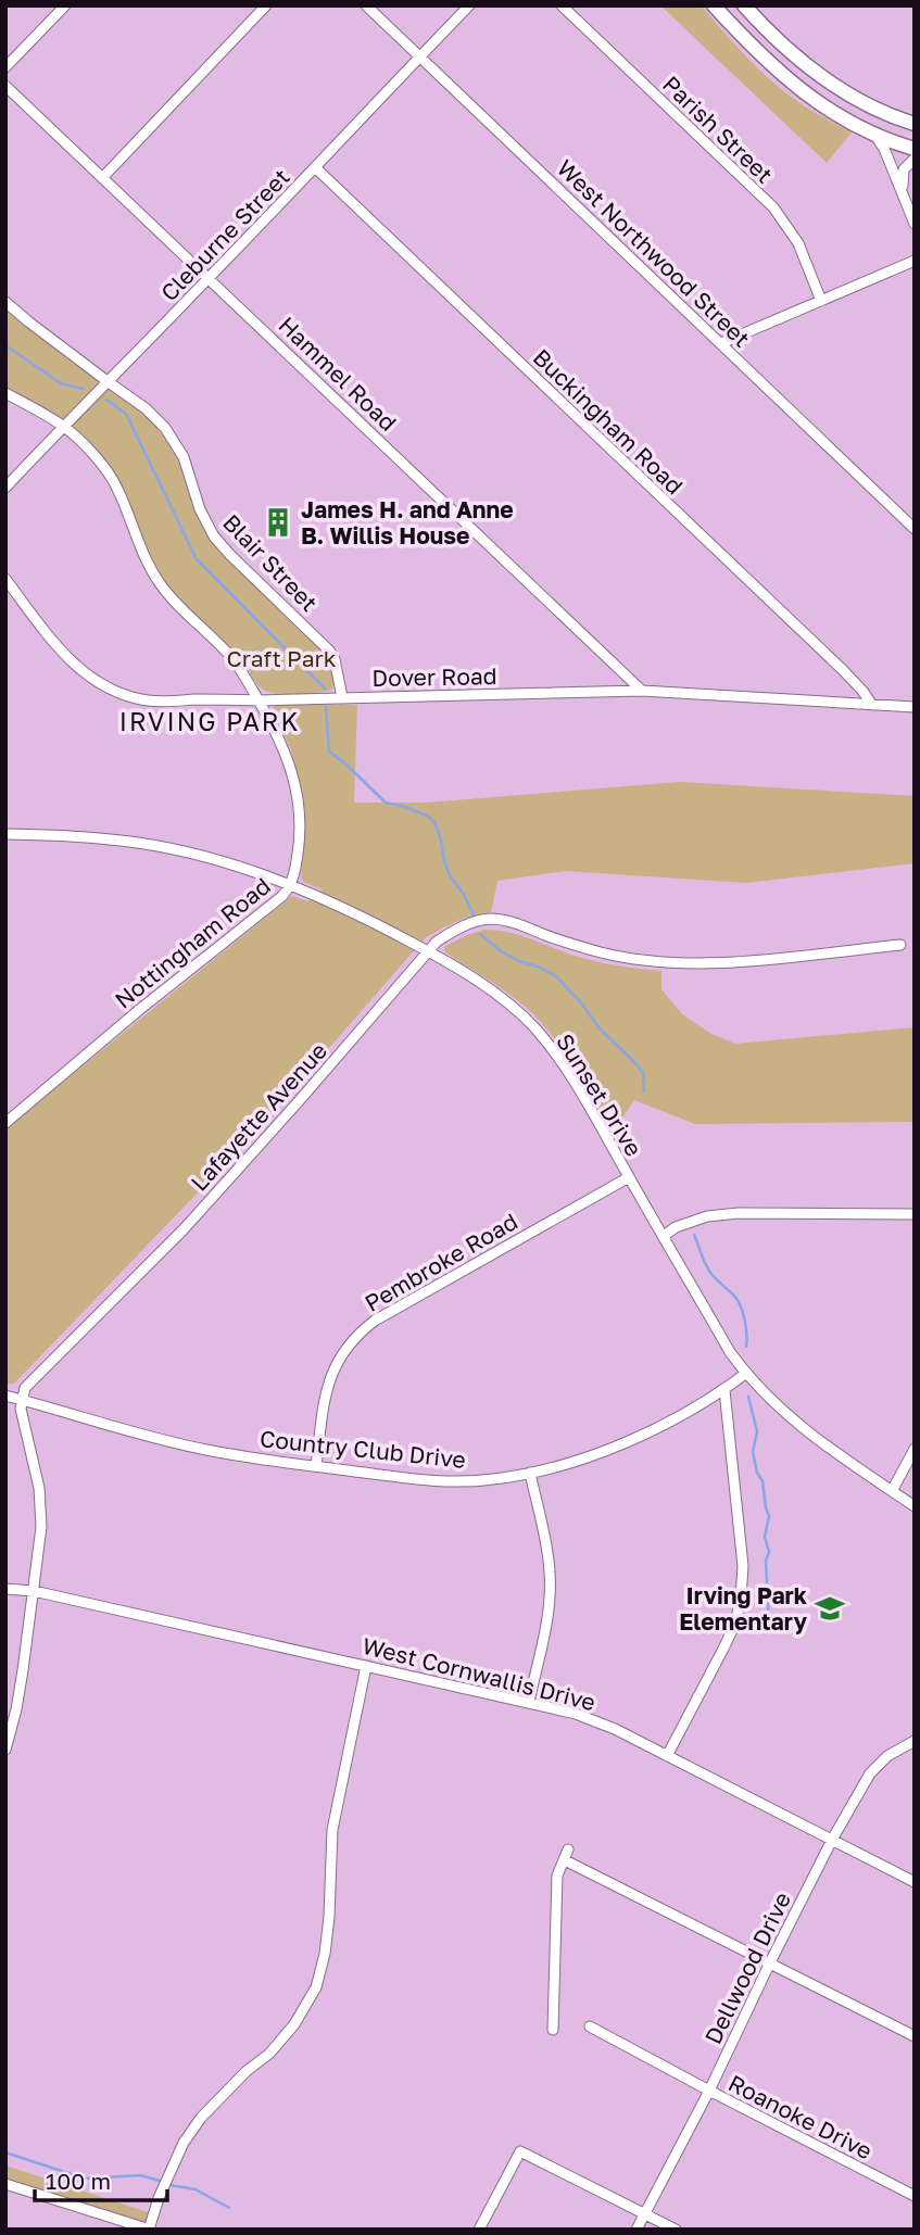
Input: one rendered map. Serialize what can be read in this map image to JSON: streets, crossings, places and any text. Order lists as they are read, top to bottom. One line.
{"streets":{"street":["Parish Street","Cleburne Street","West Northwood Street","Hammel Road","Buckingham Road","Blair Street","Dover Road","Nottingham Road","Sunset Drive","Lafayette Avenue","Pembroke Road","Country Club Drive","West Cornwallis Drive","Dellwood Drive","Roanoke Drive"]},"crossings":[["Cleburne Street","West Northwood Street"],["Cleburne Street","Hammel Road"],["Cleburne Street","Buckingham Road"],["Cleburne Street","Blair Street"],["Cleburne Street","Nottingham Road"],["Hammel Road","Dover Road"],["Buckingham Road","Dover Road"],["Blair Street","Dover Road"],["Dover Road","Nottingham Road"],["Nottingham Road","Sunset Drive"],["Sunset Drive","Lafayette Avenue"],["Sunset Drive","Pembroke Road"],["Sunset Drive","Country Club Drive"],["Lafayette Avenue","Country Club Drive"],["Pembroke Road","Country Club Drive"],["West Cornwallis Drive","Dellwood Drive"],["Dellwood Drive","Roanoke Drive"]],"districts":["IRVING PARK"],"parks":["Craft Park"],"places":{"building":["James H. and Anne B. Willis House"],"school or university":["Irving Park Elementary"]},"scale_bar":"100 m"}
